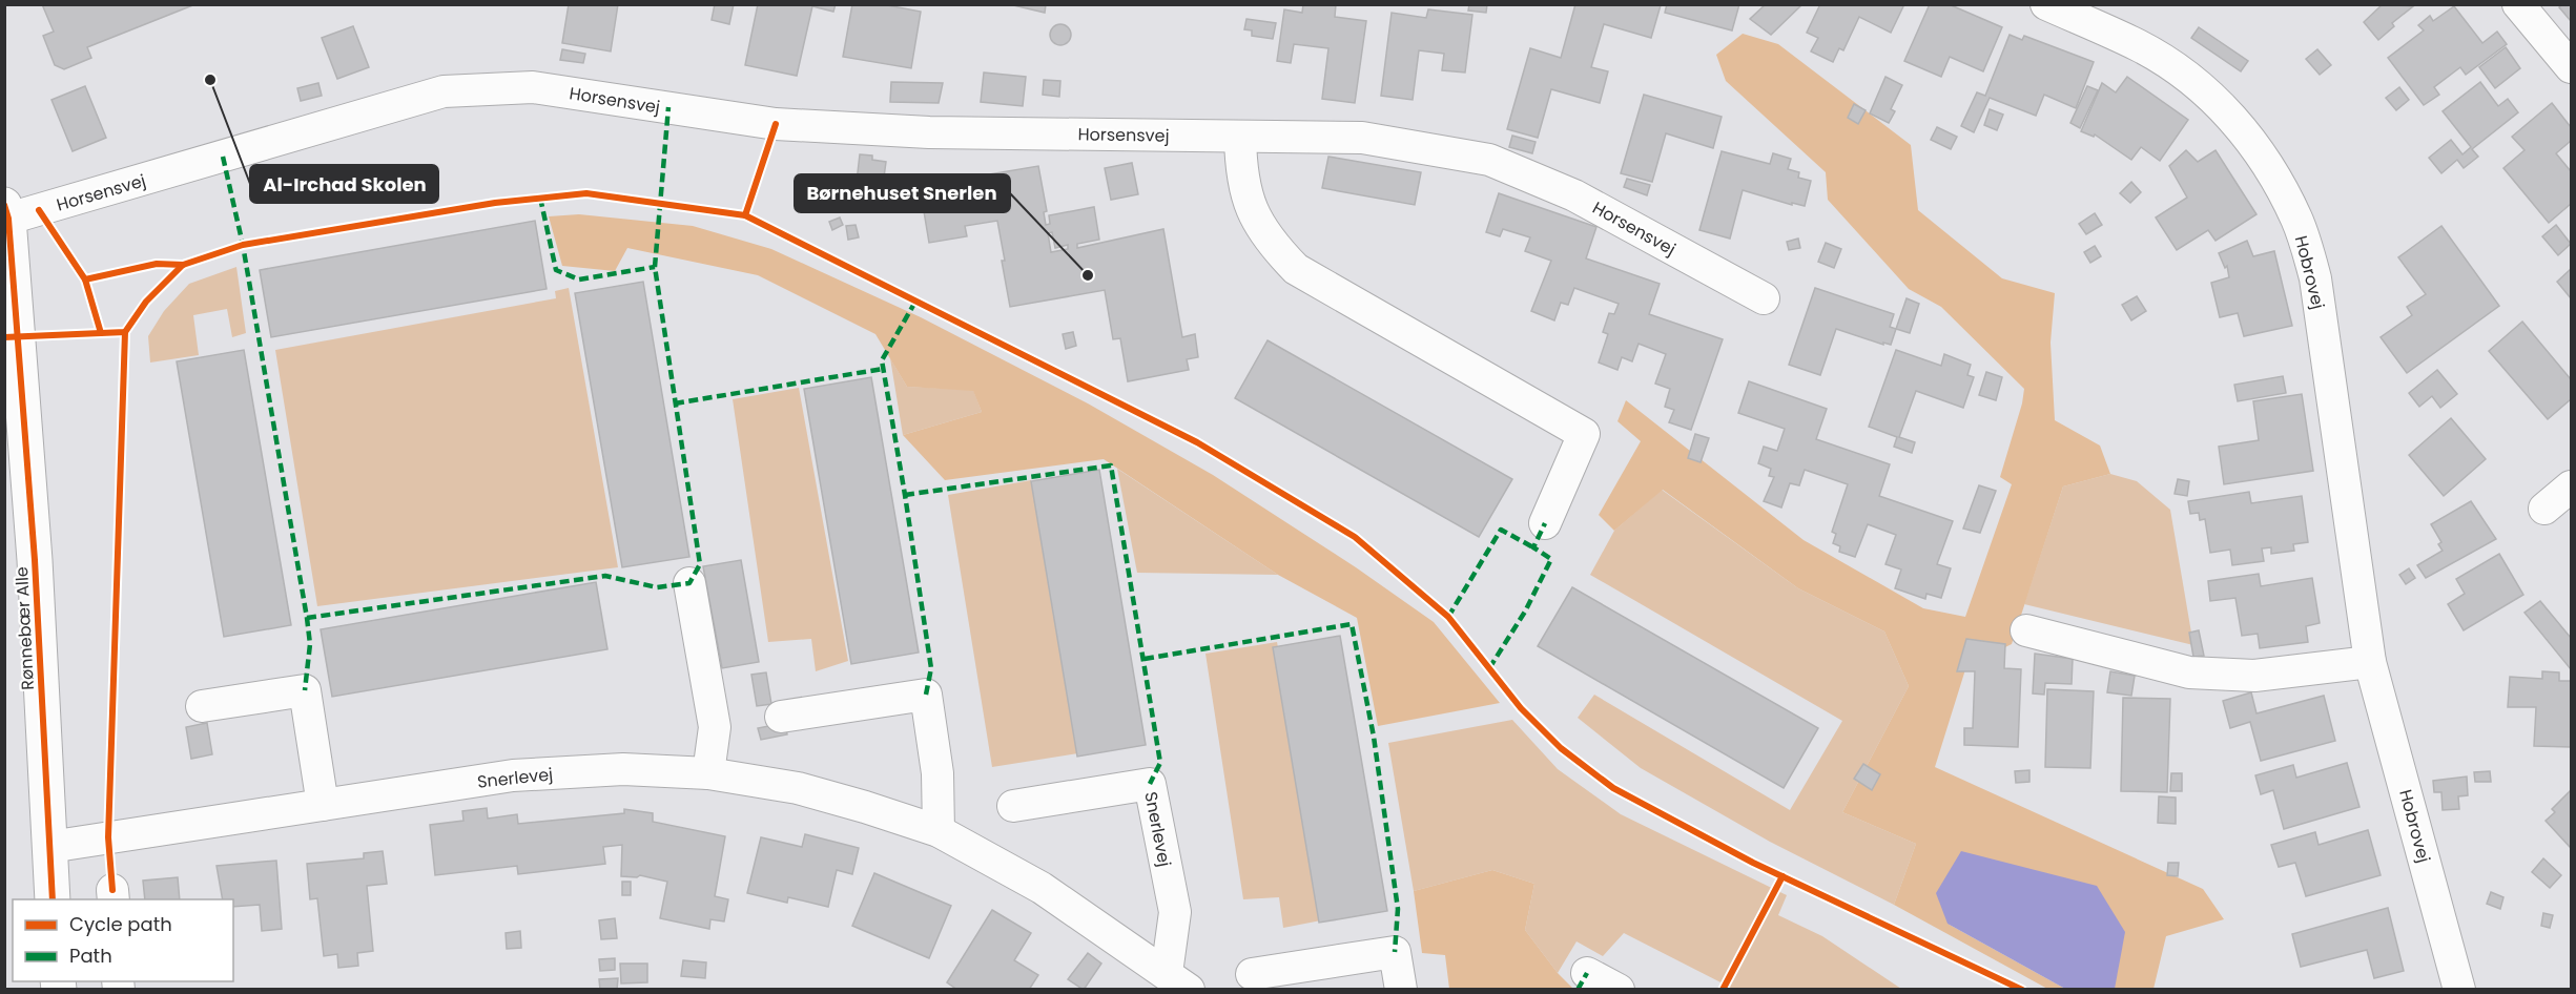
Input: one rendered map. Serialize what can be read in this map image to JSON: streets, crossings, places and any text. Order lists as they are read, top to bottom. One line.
{"streets":{"main road":["Rønnebær Alle"],"street":["Horsensvej","Hobrovej","Snerlevej"]},"crossings":[["Horsensvej","Rønnebær Alle"],["Rønnebær Alle","Snerlevej"]],"places":["Al-Irchad Skolen","Børnehuset Snerlen"],"legend":["Cycle path","Path"]}
